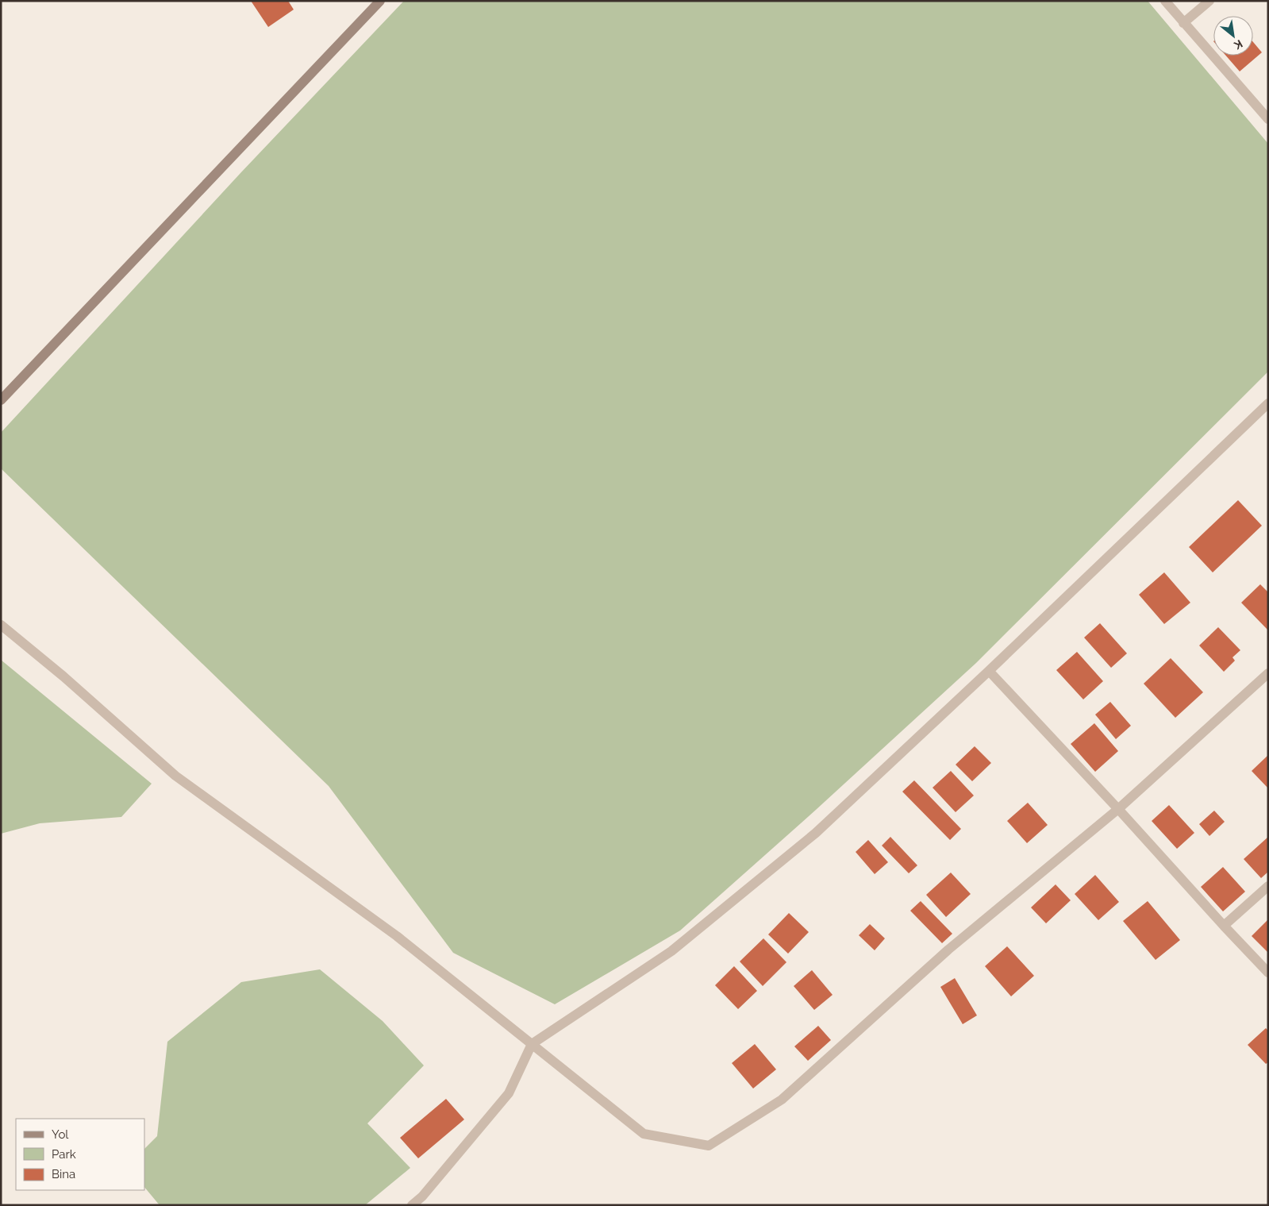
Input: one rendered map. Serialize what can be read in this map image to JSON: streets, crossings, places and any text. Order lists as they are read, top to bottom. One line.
{"legend":["Yol","Park","Bina"],"north":"bottom right"}
